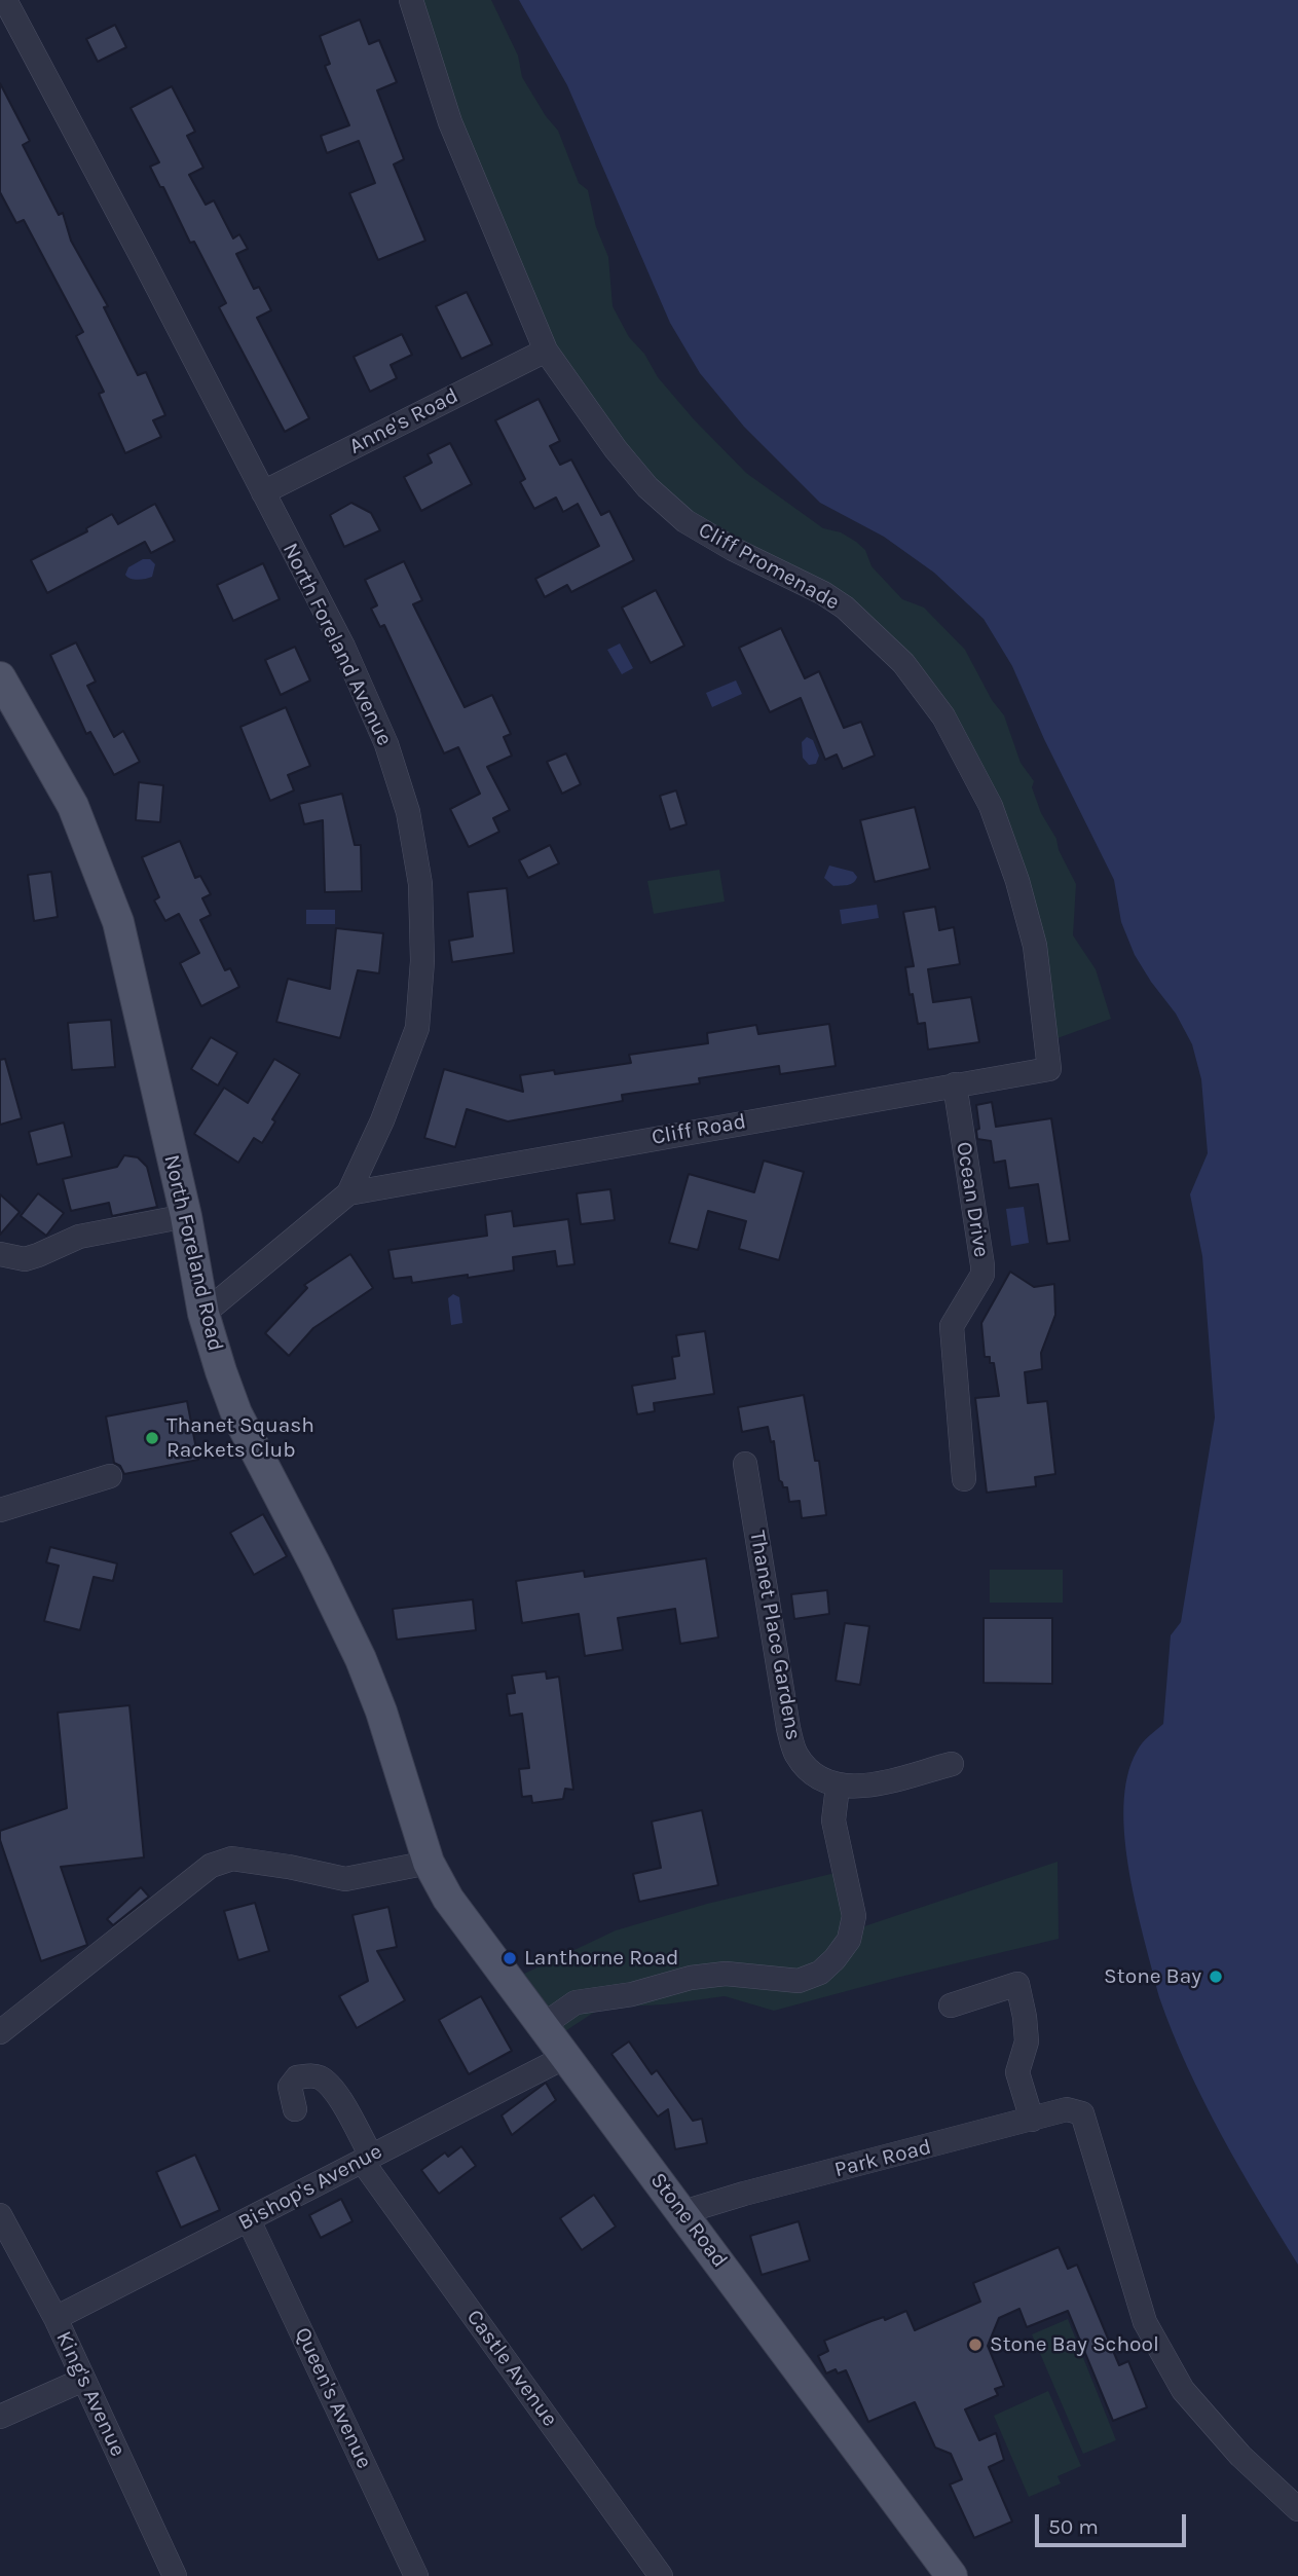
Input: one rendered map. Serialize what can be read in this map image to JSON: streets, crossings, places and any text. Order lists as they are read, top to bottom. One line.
{"streets":{"main road":["North Foreland Road","Stone Road"],"street":["Anne's Road","Cliff Promenade","North Foreland Avenue","Cliff Road","Ocean Drive","Thanet Place Gardens","Park Road","Bishop's Avenue","Castle Avenue","King's Avenue","Queen's Avenue"]},"crossings":[["Anne's Road","Cliff Promenade"],["Anne's Road","North Foreland Avenue"],["Cliff Promenade","Cliff Road"],["North Foreland Avenue","Cliff Road"],["North Foreland Avenue","North Foreland Road"],["Cliff Road","Ocean Drive"],["North Foreland Road","Stone Road"],["Park Road","Stone Road"],["Bishop's Avenue","Stone Road"],["Bishop's Avenue","Castle Avenue"],["Bishop's Avenue","King's Avenue"],["Bishop's Avenue","Queen's Avenue"]],"places":["Thanet Squash Rackets Club","Lanthorne Road","Stone Bay","Stone Bay School"],"scale_bar":"50 m"}
